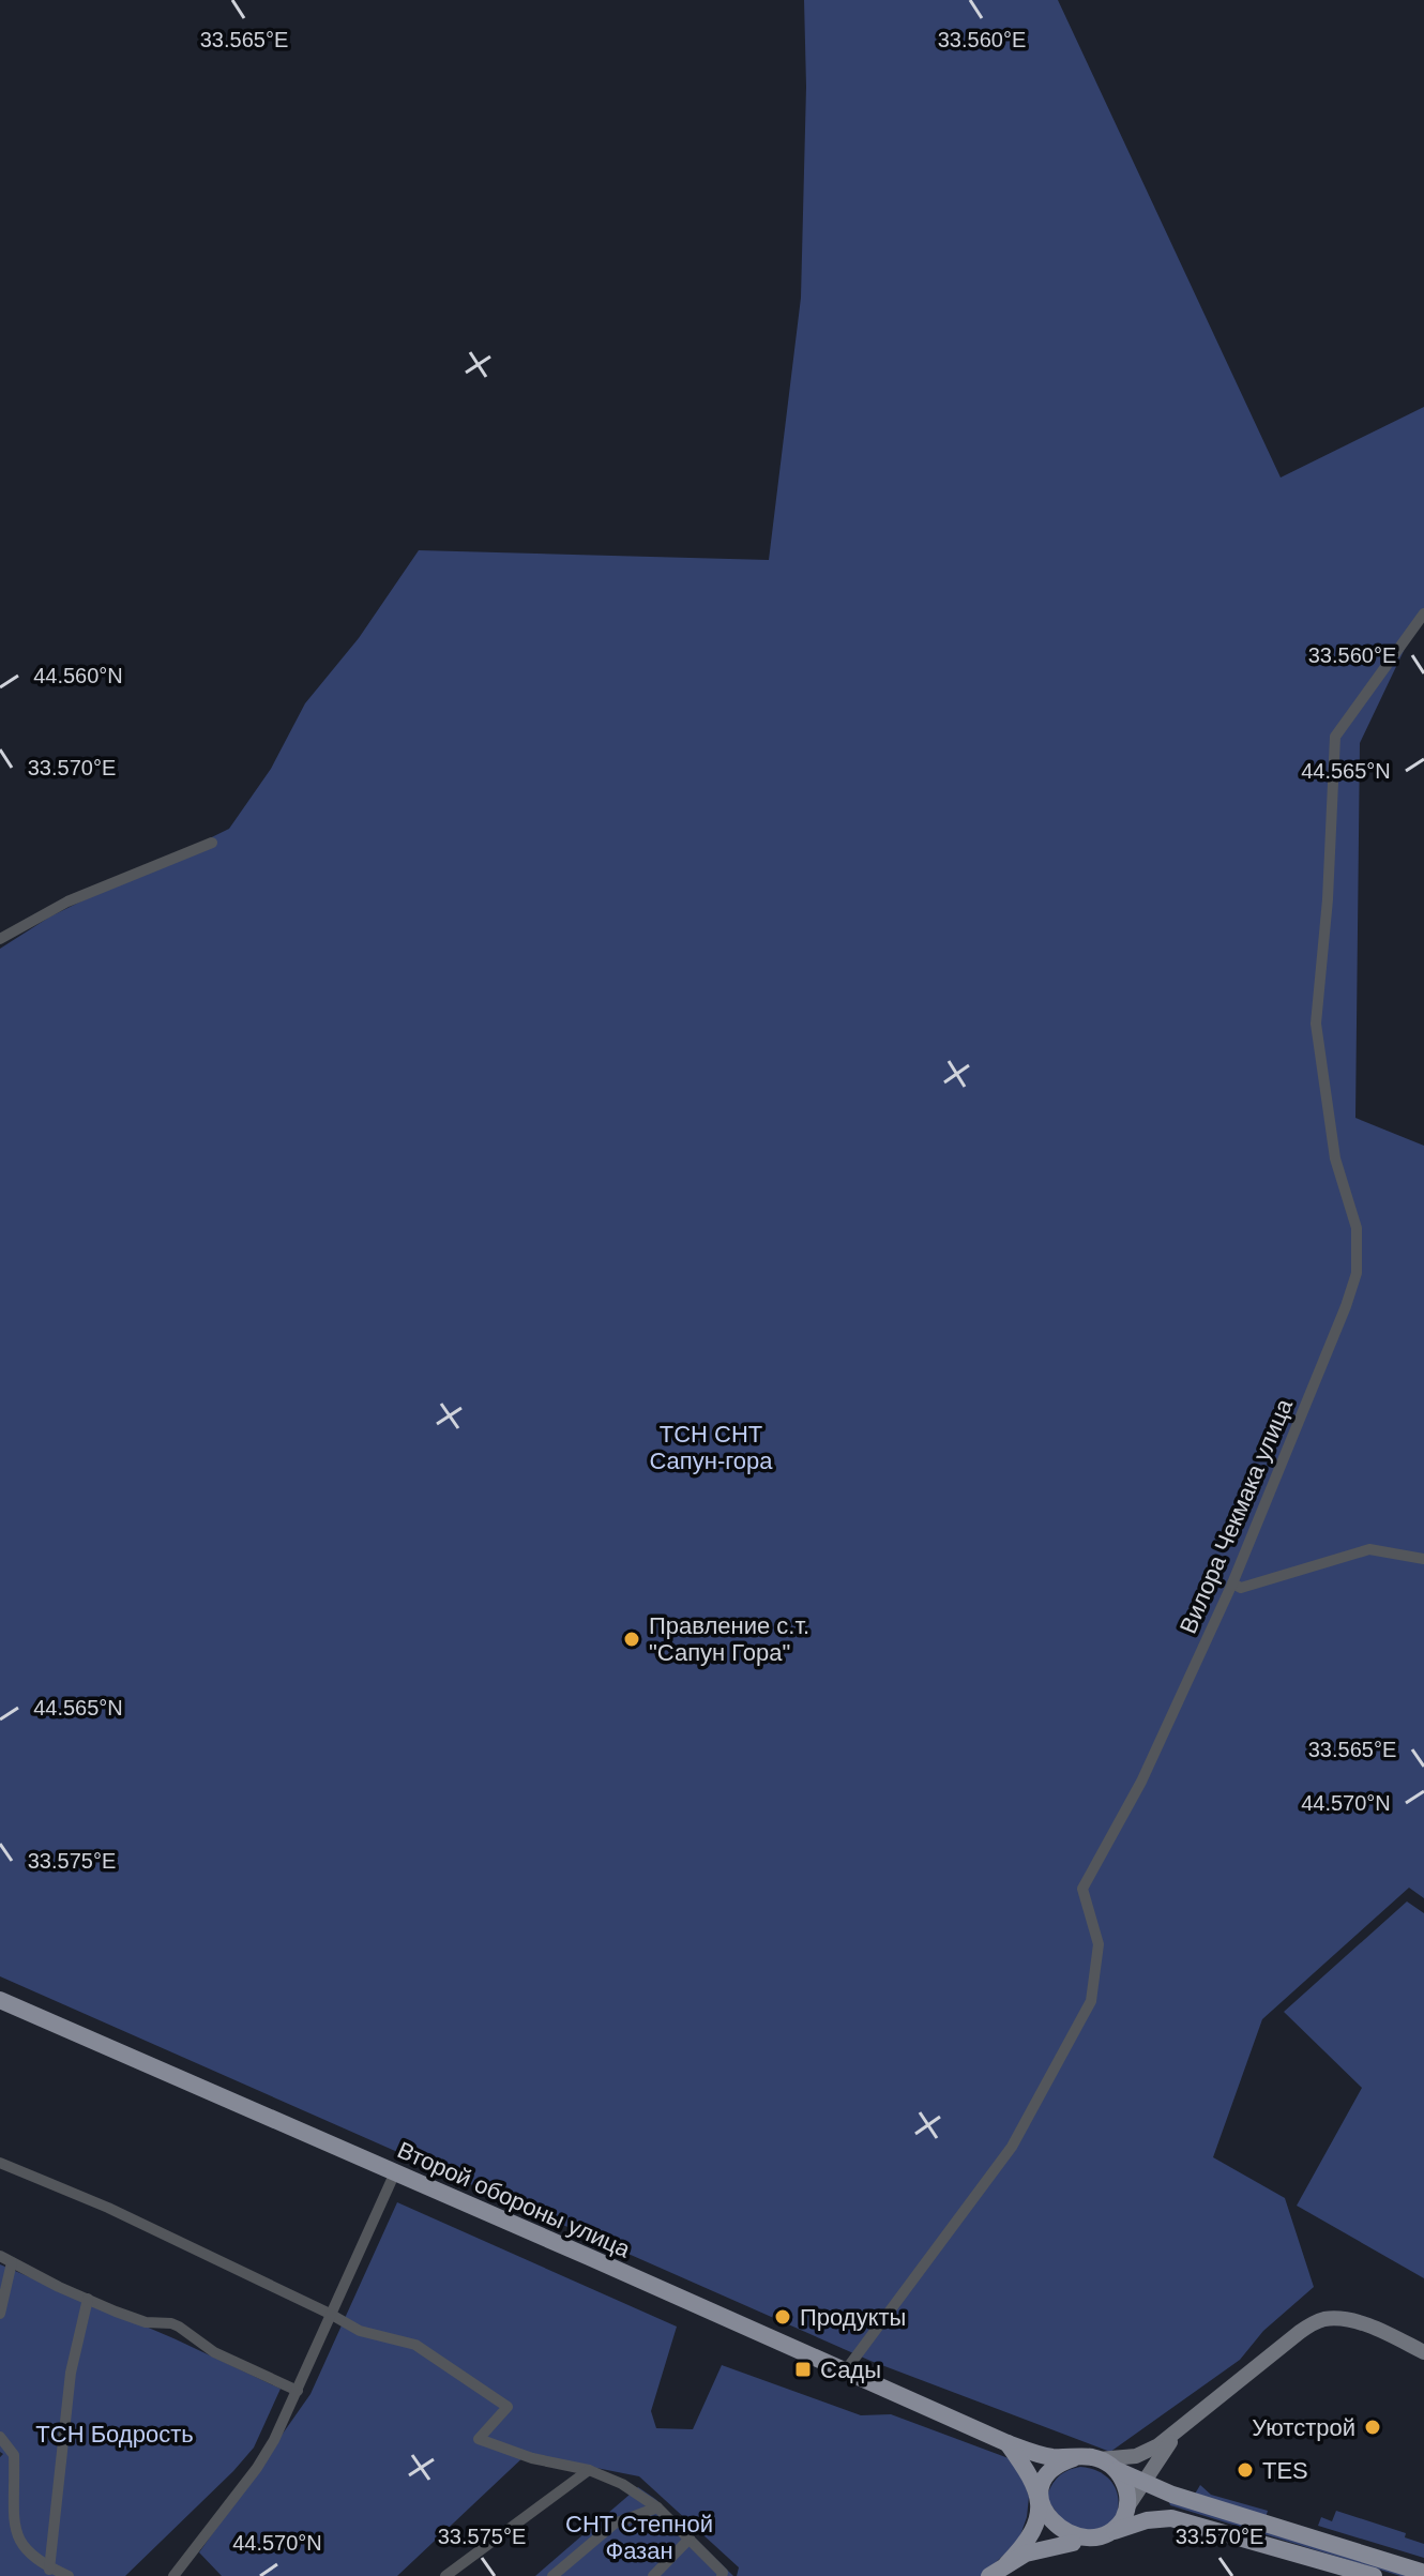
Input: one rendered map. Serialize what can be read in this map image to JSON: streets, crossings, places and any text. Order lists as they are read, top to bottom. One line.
{"streets":{"main road":["Второй обороны улица"],"street":["Вилора Чекмака улица"]},"crossings":[["Вилора Чекмака улица","Второй обороны улица"]],"parks":["ТСН СНТ Сапун-гора","ТСН Бодрость","СНТ Степной Фазан"],"places":{"other":["Правление с.т. \"Сапун Гора\"","Продукты","Уютстрой","TES"],"transit":["Сады"]},"coordinates":["33.565°E","33.560°E","44.560°N","33.570°E","44.565°N","44.570°N","33.575°E"]}
